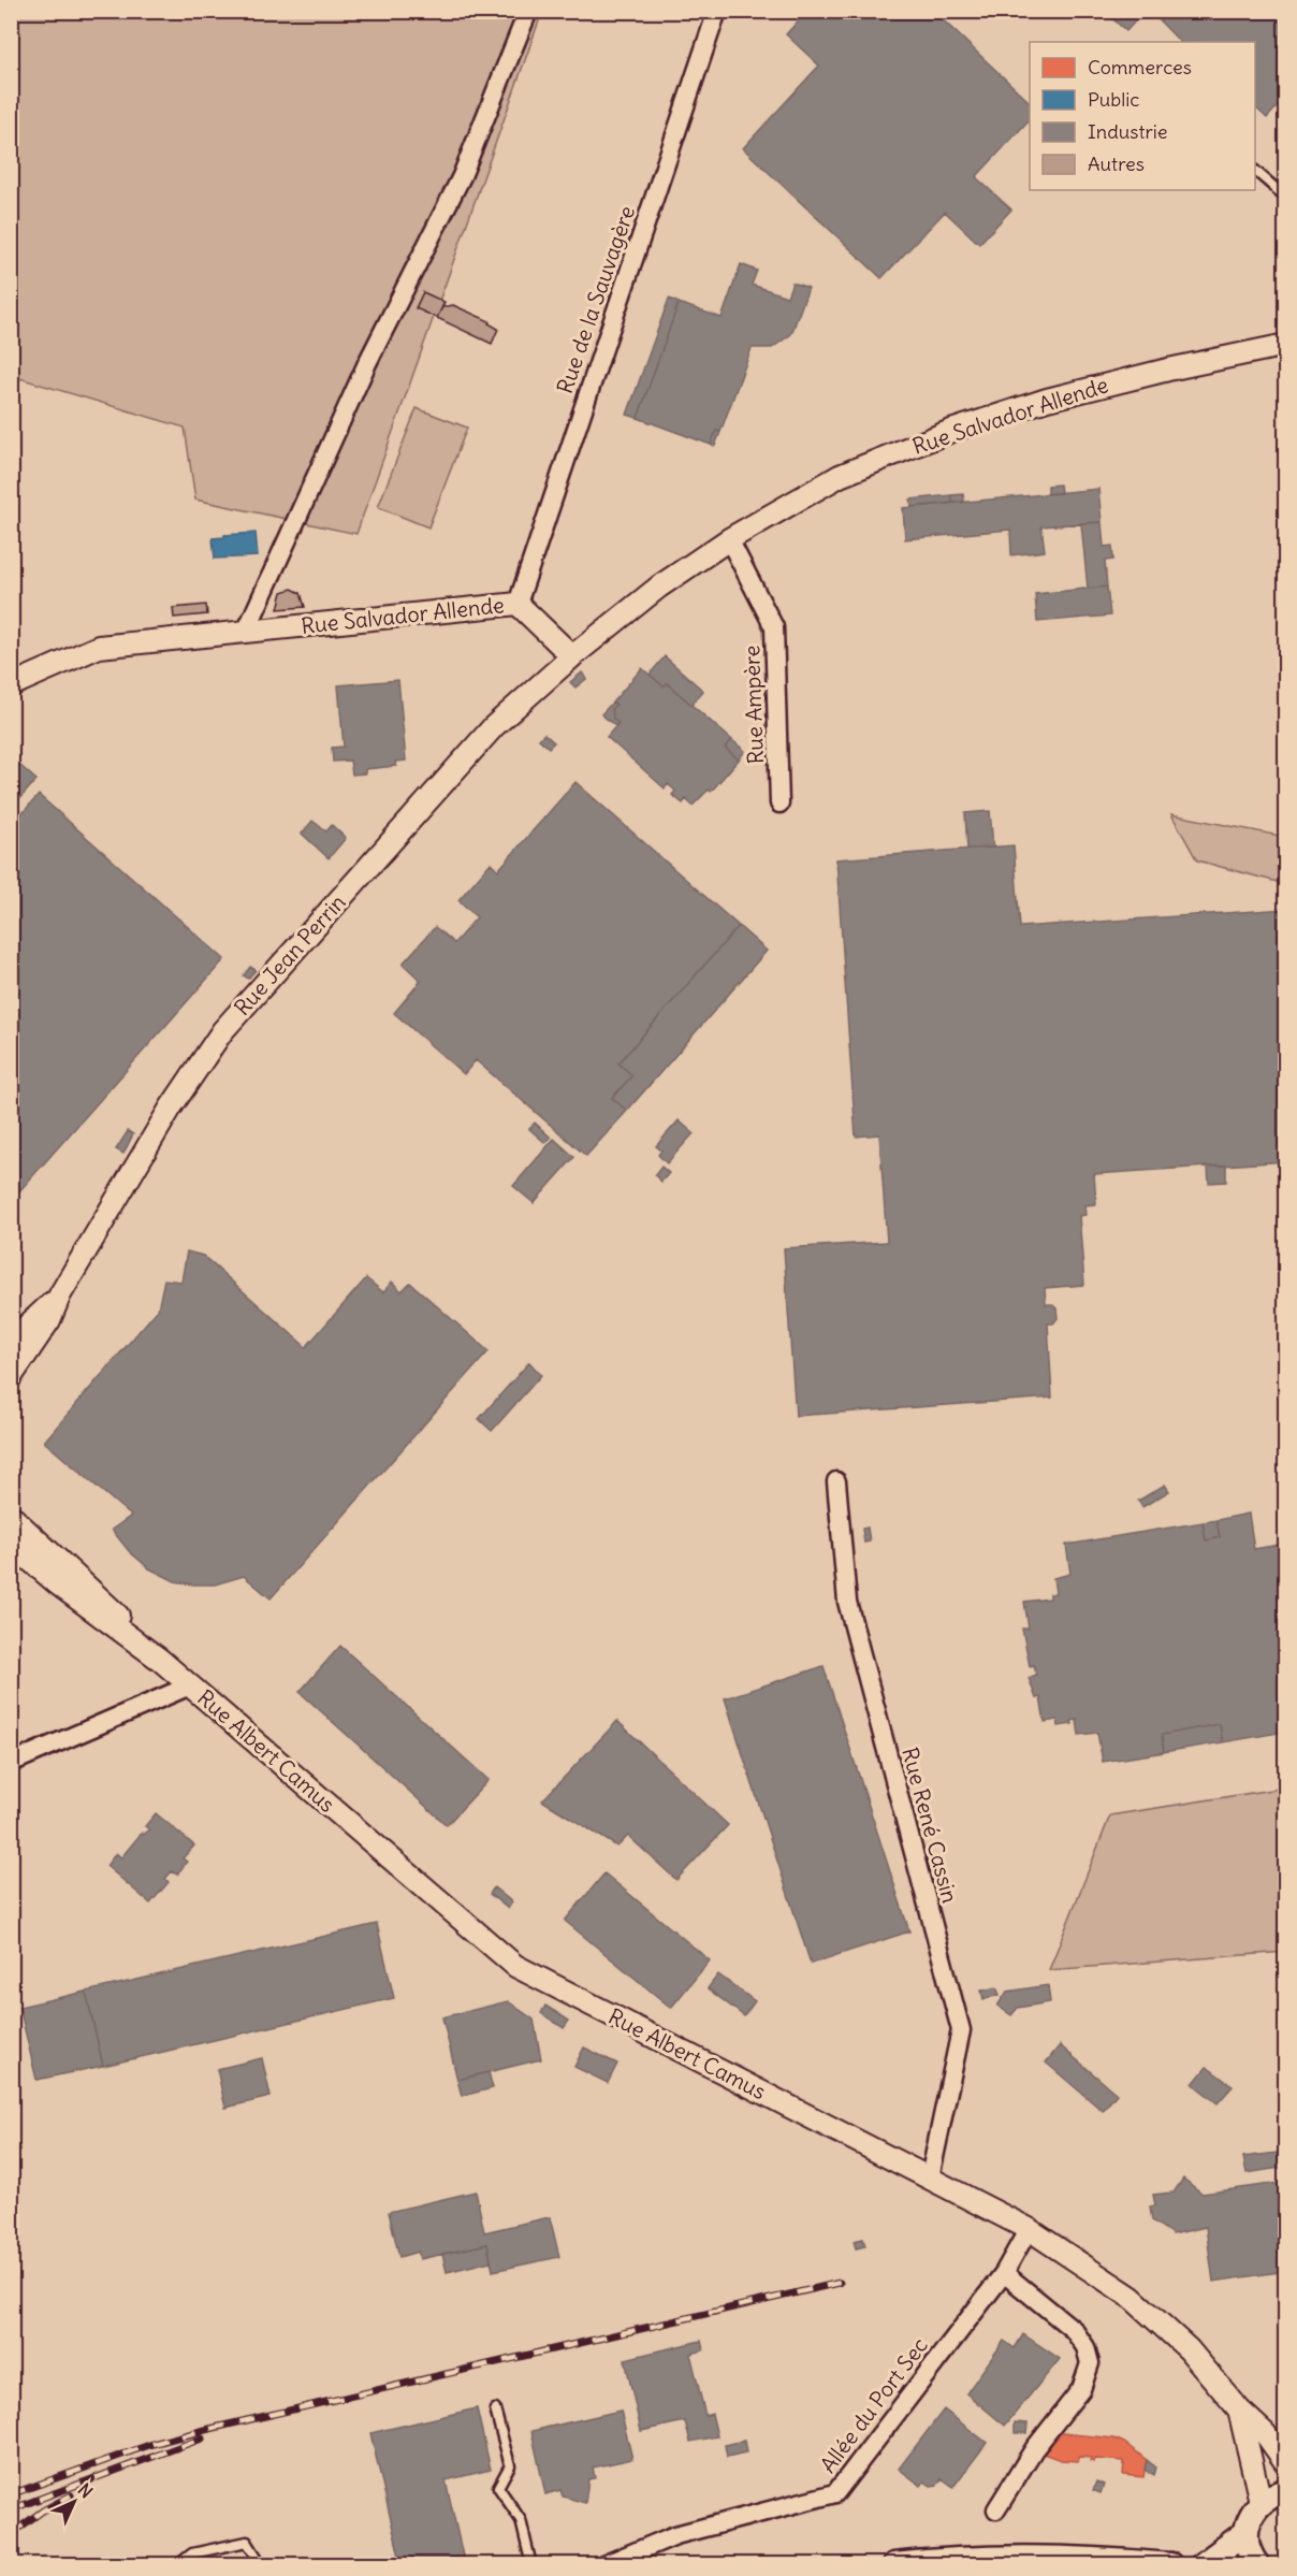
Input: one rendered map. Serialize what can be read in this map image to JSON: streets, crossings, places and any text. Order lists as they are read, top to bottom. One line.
{"streets":{"street":["Rue de la Sauvagère","Rue Salvador Allende","Rue Ampère","Rue Jean Perrin","Rue Albert Camus","Rue René Cassin","Allée du Port Sec"]},"crossings":[["Rue de la Sauvagère","Rue Salvador Allende"],["Rue Salvador Allende","Rue Ampère"],["Rue Salvador Allende","Rue Jean Perrin"],["Rue Albert Camus","Rue René Cassin"]],"legend":["Commerces","Public","Industrie","Autres"],"north":"top right"}
